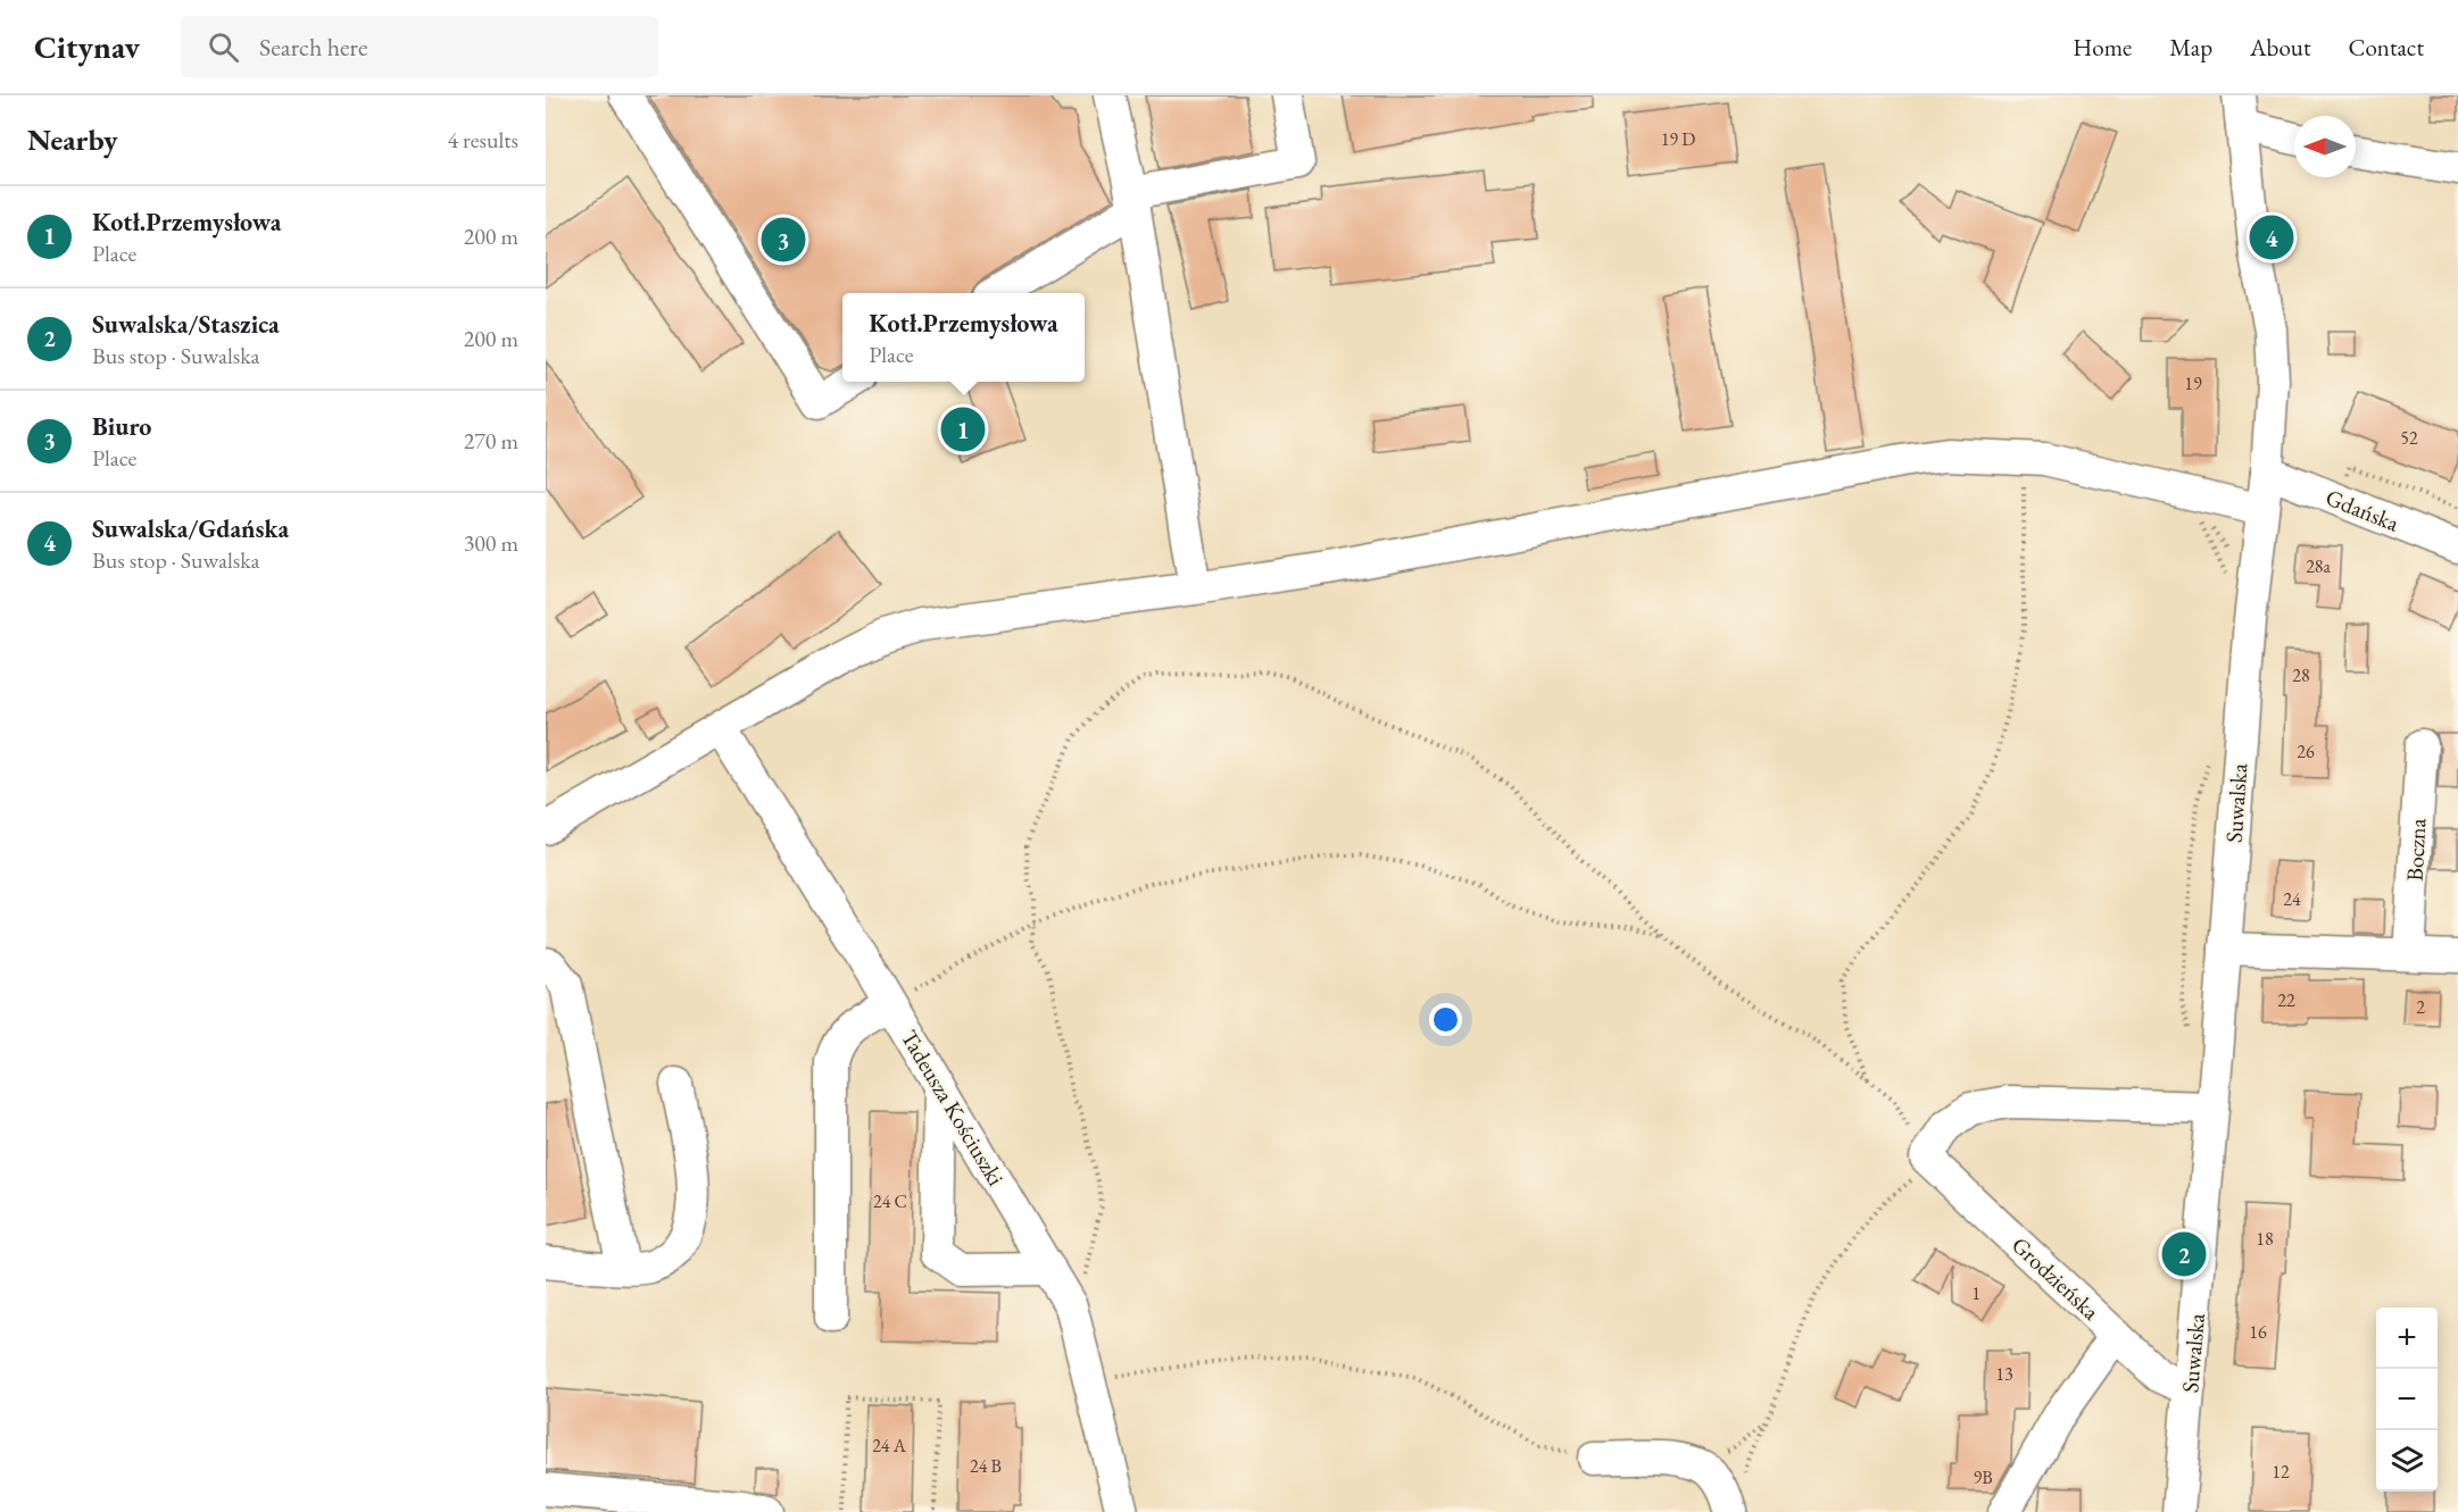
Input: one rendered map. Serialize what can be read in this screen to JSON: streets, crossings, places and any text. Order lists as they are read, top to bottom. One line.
{"streets":{"street":["Gdańska","Suwalska","Boczna","Tadeusza Kościuszki","Grodzieńska"]},"crossings":[["Gdańska","Suwalska"],["Suwalska","Grodzieńska"]],"house_numbers":["19 D","19","52","28a","28","26","24","22","2","24 C","18","1","16","13","24 A","24 B","12","9B"],"north":"left","page":{"header":"Citynav","search":"Search here","nav":["Home","Map","About","Contact"],"heading":["Nearby","4 results"],"list":[{"mark":"1","name":"Kotł.Przemysłowa","note":"Place","value":"200 m"},{"mark":"2","name":"Suwalska/Staszica","note":"Bus stop · Suwalska","value":"200 m"},{"mark":"3","name":"Biuro","note":"Place","value":"270 m"},{"mark":"4","name":"Suwalska/Gdańska","note":"Bus stop · Suwalska","value":"300 m"}],"pins":["4","3","1","2"],"popup":["Kotł.Przemysłowa","Place"],"map_buttons":["+","−"]}}
